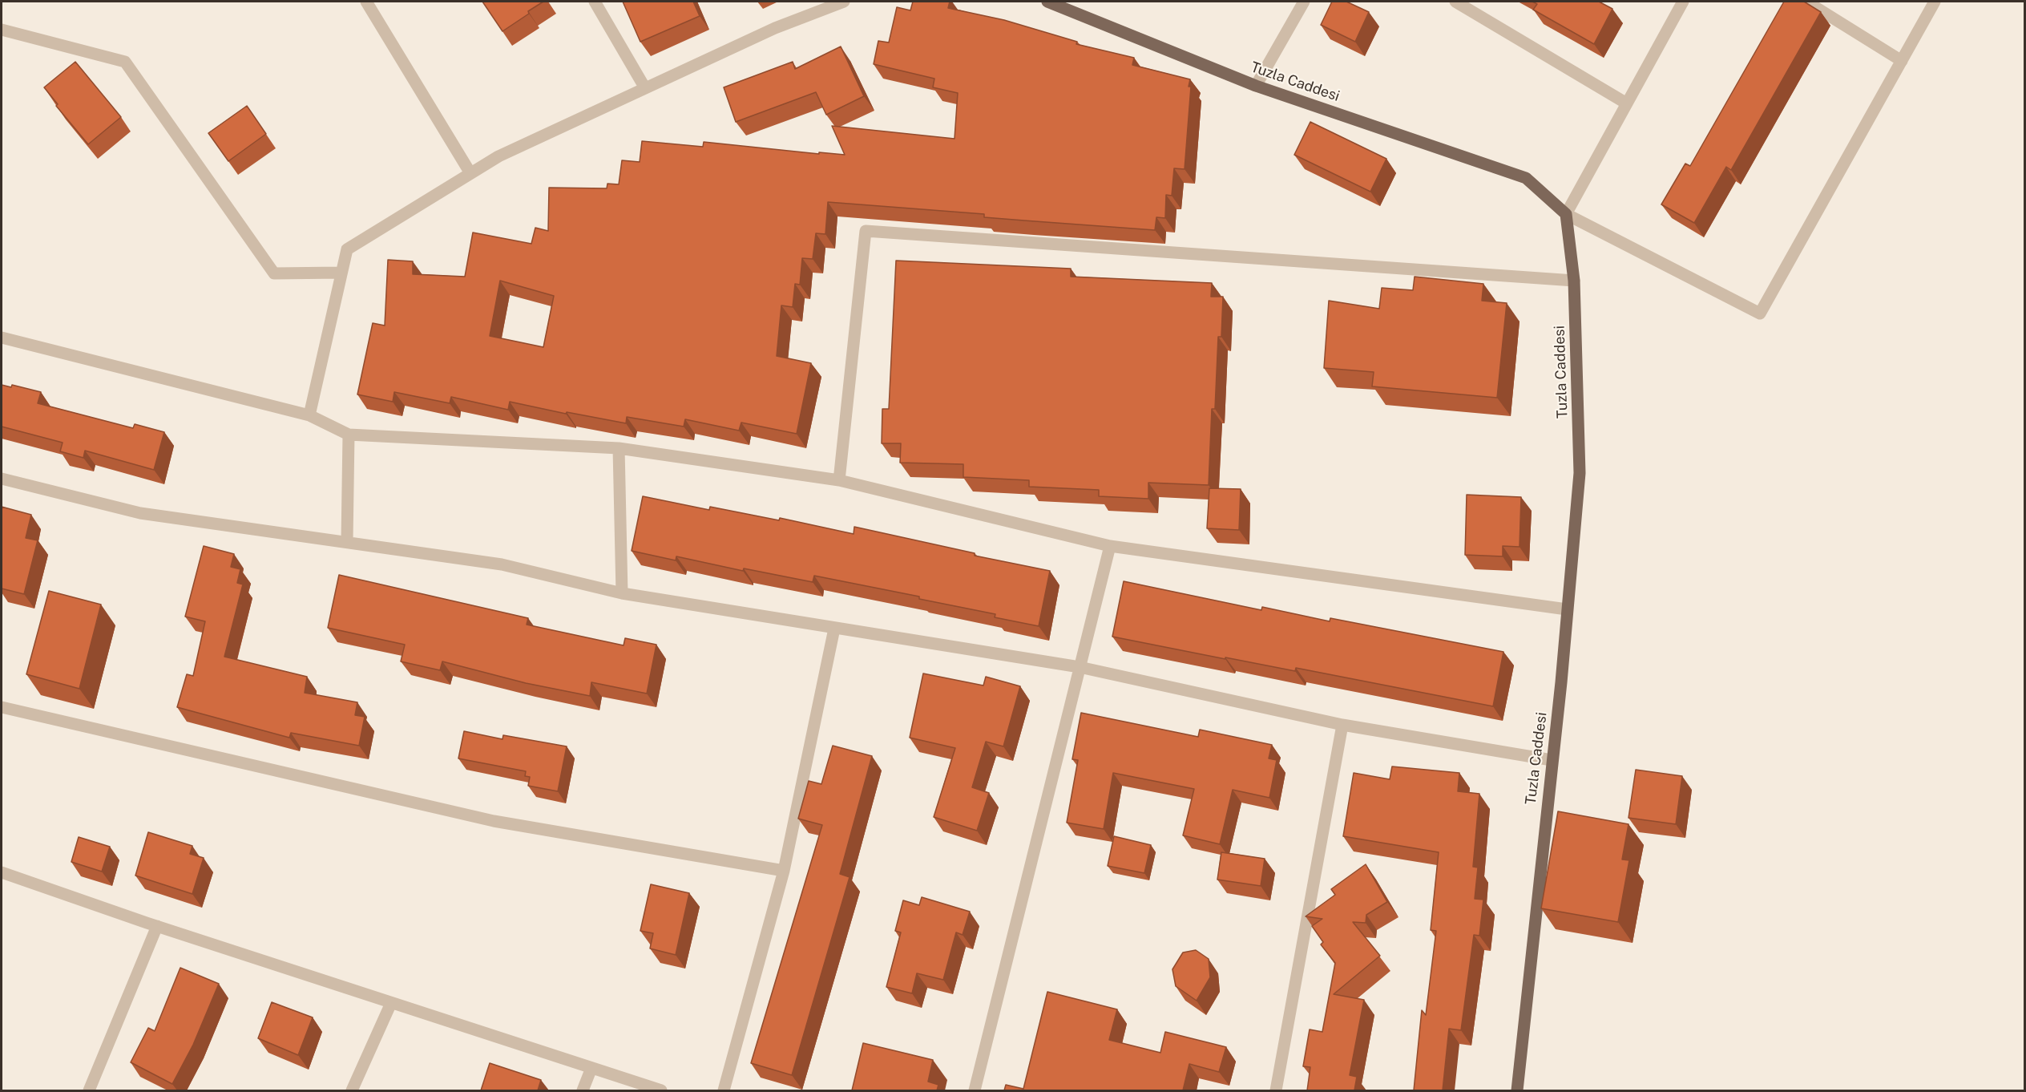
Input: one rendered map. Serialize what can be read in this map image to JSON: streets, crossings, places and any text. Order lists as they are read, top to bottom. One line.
{"streets":{"main road":["Tuzla Caddesi"]}}
